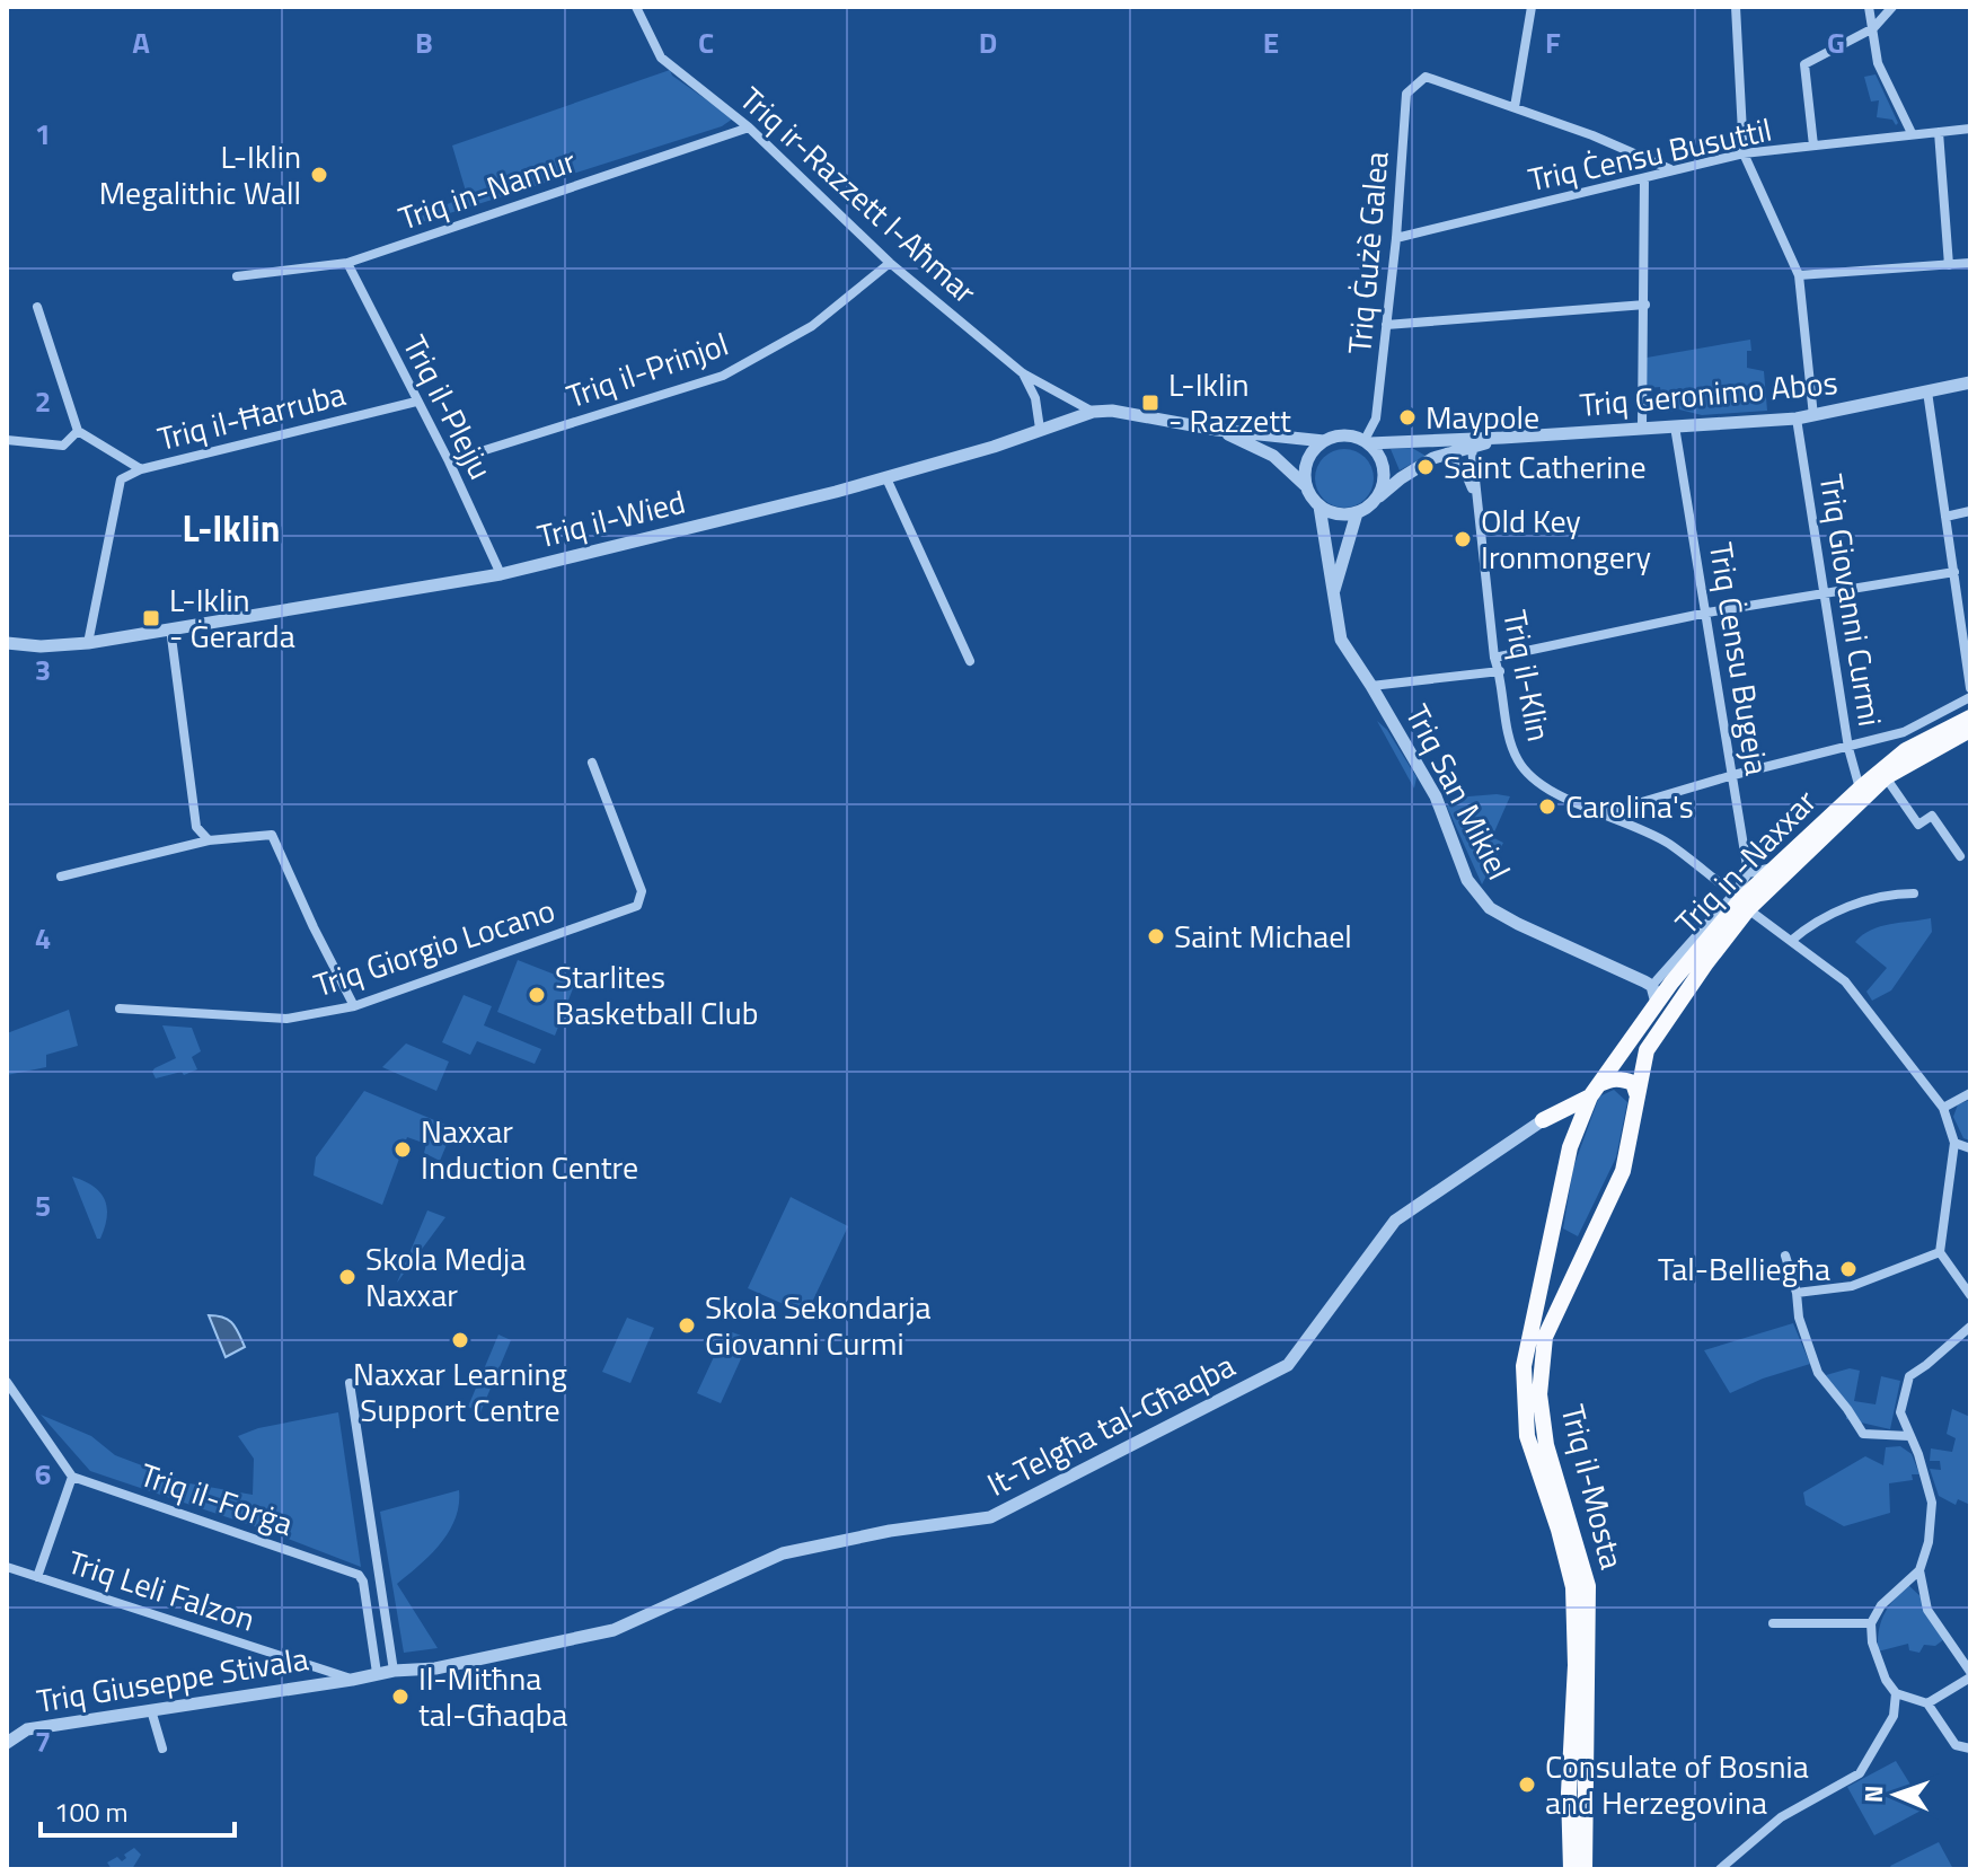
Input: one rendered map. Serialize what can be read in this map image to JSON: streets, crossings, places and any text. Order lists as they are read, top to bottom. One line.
{"streets":{"highway":["Triq in-Naxxar","Triq il-Mosta"],"street":["Triq Ċensu Busuttil","Triq in-Namur","Triq ir-Razzett l-Aħmar","Triq Ġużè Galea","Triq il-Prinjol","Triq Geronimo Abos","Triq il-Plejju","Triq il-Ħarruba","Triq il-Wied","Triq Giovanni Curmi","Triq Ċensu Bugeja","Triq il-Klin","Triq San Mikiel","Triq Giorgio Locano","It-Telgħa tal-Għaqba","Triq il-Forġa","Triq Leli Falzon","Triq Giuseppe Stivala"]},"crossings":[["Triq Ċensu Busuttil","Triq Ġużè Galea"],["Triq in-Namur","Triq ir-Razzett l-Aħmar"],["Triq in-Namur","Triq il-Plejju"],["Triq ir-Razzett l-Aħmar","Triq il-Prinjol"],["Triq ir-Razzett l-Aħmar","Triq il-Wied"],["Triq Ġużè Galea","Triq Geronimo Abos"],["Triq Ġużè Galea","Triq il-Wied"],["Triq Ġużè Galea","Triq San Mikiel"],["Triq il-Prinjol","Triq il-Plejju"],["Triq Geronimo Abos","Triq il-Wied"],["Triq Geronimo Abos","Triq Giovanni Curmi"],["Triq Geronimo Abos","Triq Ċensu Bugeja"],["Triq Geronimo Abos","Triq il-Klin"],["Triq Geronimo Abos","Triq San Mikiel"],["Triq il-Plejju","Triq il-Ħarruba"],["Triq il-Plejju","Triq il-Wied"],["Triq il-Wied","Triq San Mikiel"],["Triq Giovanni Curmi","Triq in-Naxxar"],["Triq Ċensu Bugeja","Triq in-Naxxar"],["Triq il-Klin","Triq in-Naxxar"],["Triq San Mikiel","Triq in-Naxxar"],["Triq in-Naxxar","Triq il-Mosta"],["It-Telgħa tal-Għaqba","Triq il-Forġa"],["It-Telgħa tal-Għaqba","Triq Leli Falzon"],["It-Telgħa tal-Għaqba","Triq Giuseppe Stivala"],["Triq Leli Falzon","Triq Giuseppe Stivala"]],"districts":["L-Iklin"],"places":{"other":["L-Iklin Megalithic Wall","Maypole","Saint Catherine","Old Key Ironmongery","Carolina's","Saint Michael","Starlites Basketball Club","Naxxar Induction Centre","Tal-Belliegħa","Skola Medja Naxxar","Skola Sekondarja Giovanni Curmi","Naxxar Learning Support Centre","Il-Mitħna tal-Għaqba","Consulate of Bosnia and Herzegovina"],"transit":["L-Iklin - Razzett","L-Iklin - Ġerarda"]},"scale_bar":"100 m","north":"left","grid":{"columns":["A","B","C","D","E","F","G"],"rows":["1","2","3","4","5","6","7"]}}
